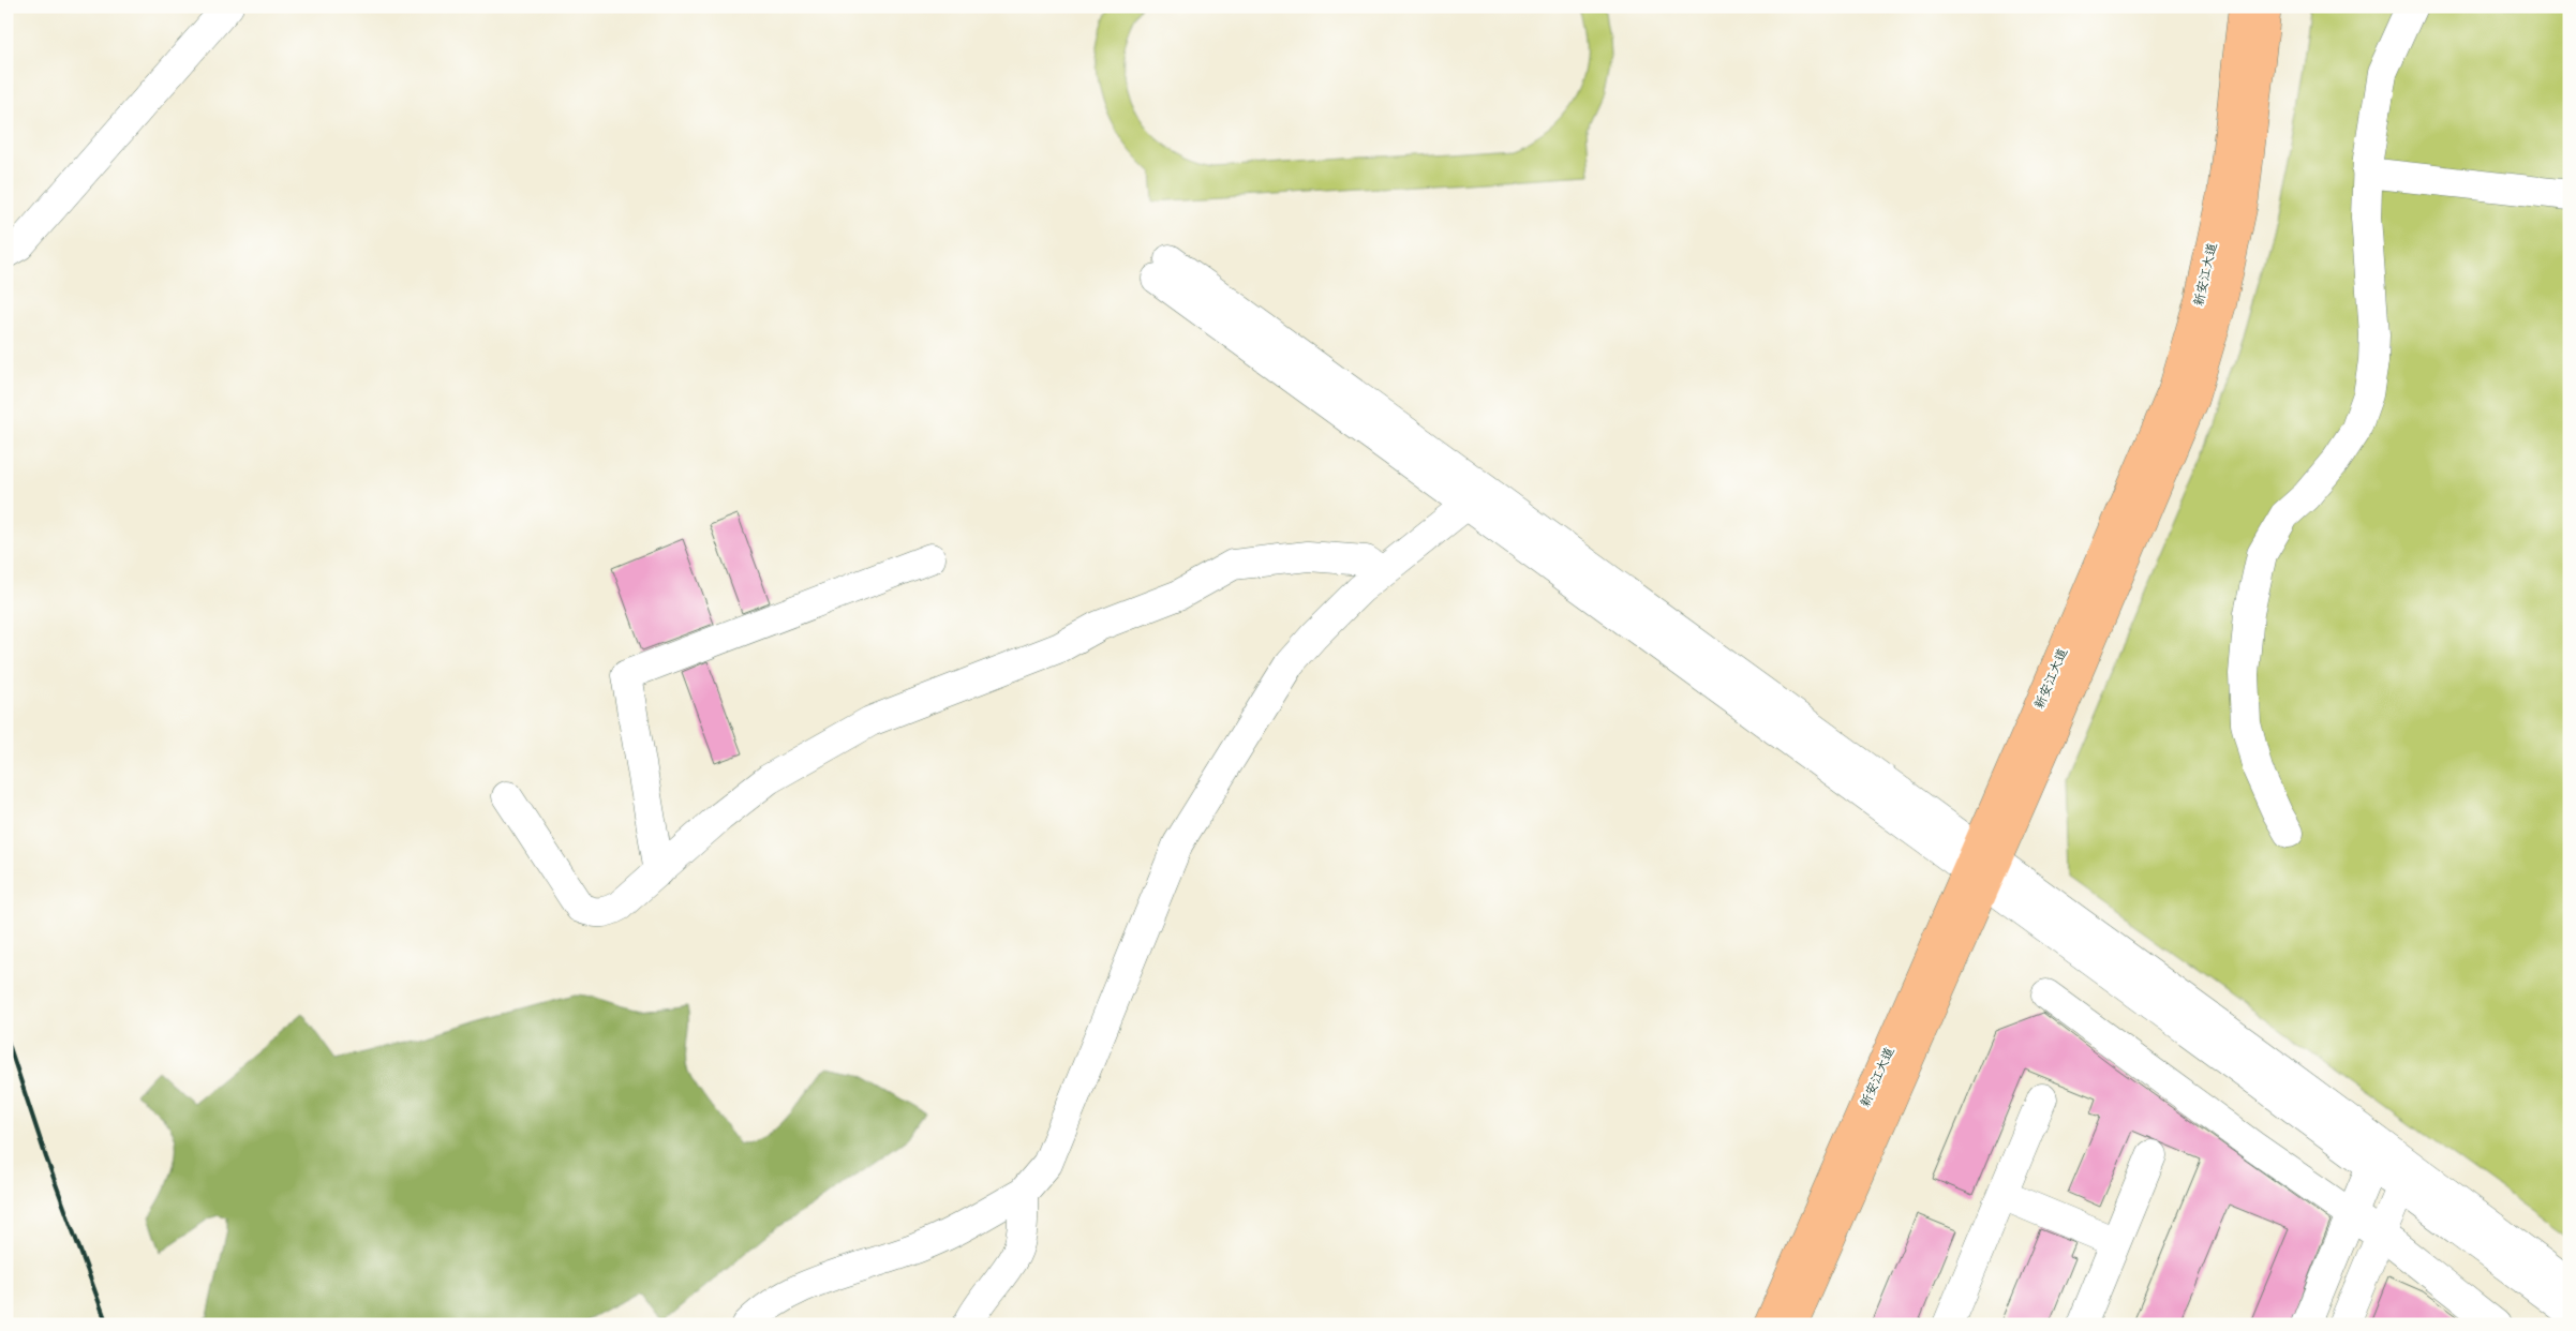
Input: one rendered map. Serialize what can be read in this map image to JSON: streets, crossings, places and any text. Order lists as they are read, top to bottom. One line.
{"streets":{"main road":["新安江大道"]}}
